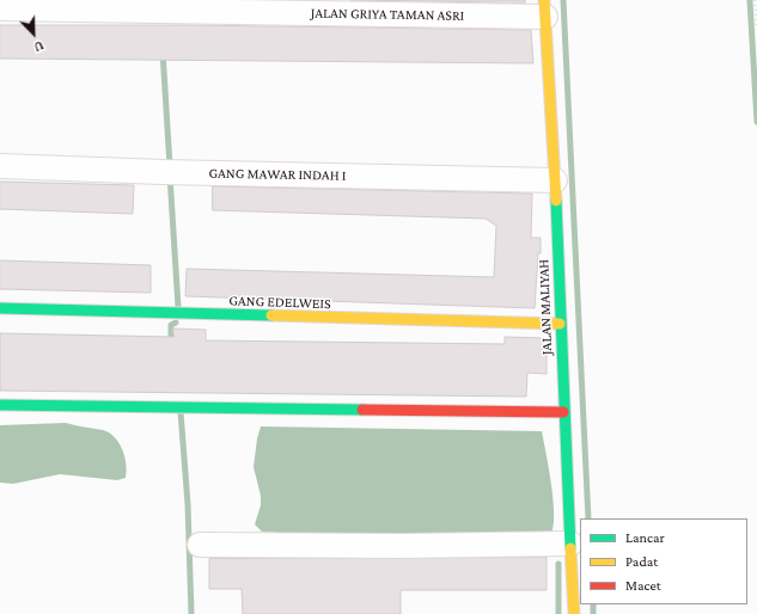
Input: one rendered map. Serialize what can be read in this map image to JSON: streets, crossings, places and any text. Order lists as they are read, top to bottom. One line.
{"streets":{"street":["JALAN GRIYA TAMAN ASRI","GANG MAWAR INDAH I","GANG EDELWEIS","JALAN MALIYAH"]},"crossings":[["JALAN GRIYA TAMAN ASRI","JALAN MALIYAH"],["GANG MAWAR INDAH I","JALAN MALIYAH"],["GANG EDELWEIS","JALAN MALIYAH"]],"legend":["Lancar","Padat","Macet"],"north":"bottom right"}
